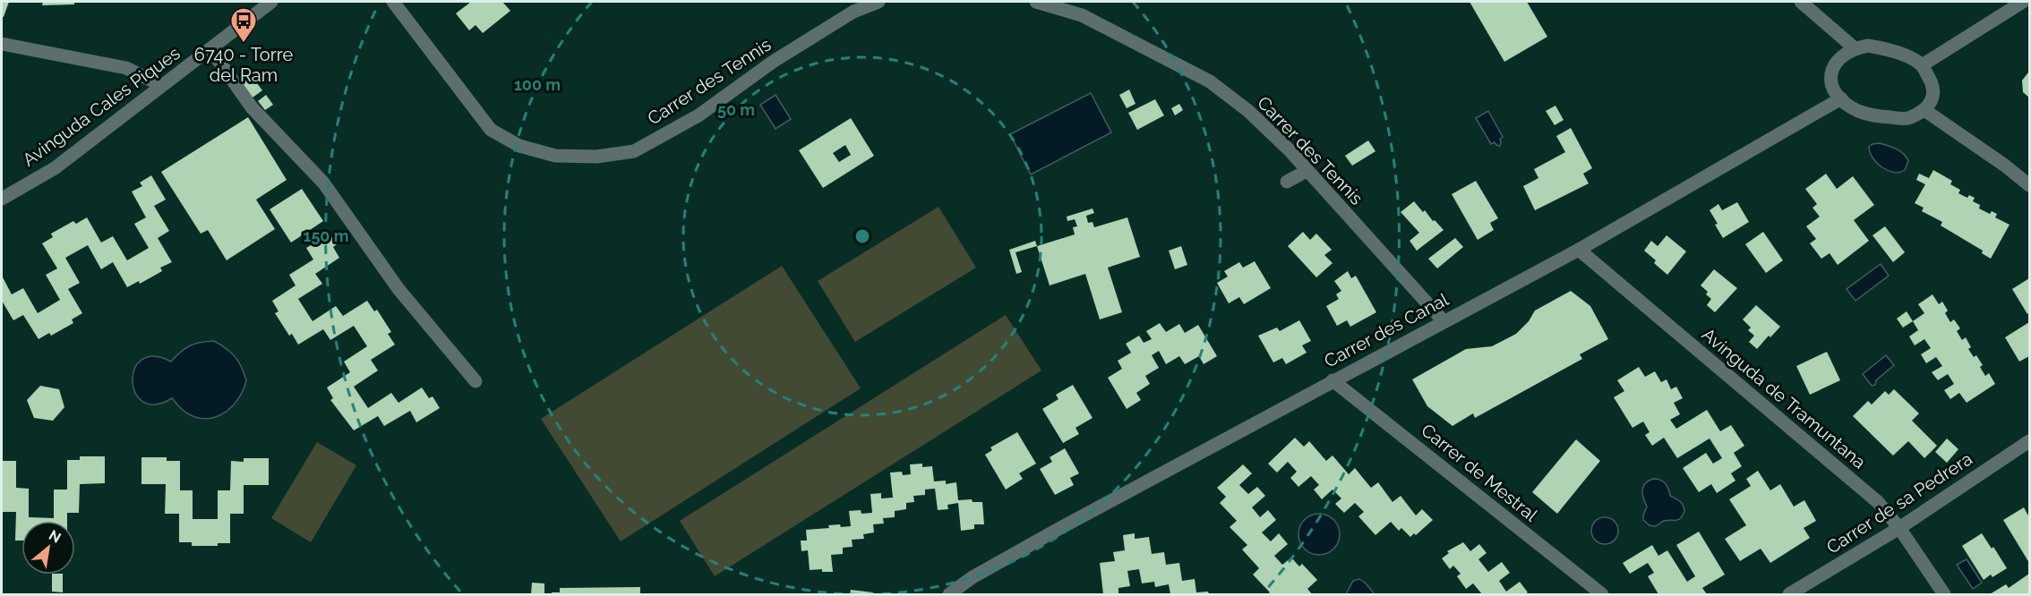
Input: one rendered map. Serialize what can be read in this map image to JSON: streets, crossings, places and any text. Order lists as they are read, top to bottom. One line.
{"streets":{"street":["Carrer des Tennis","Avinguda Cales Piques","Carrer des Canal","Avinguda de Tramuntana","Carrer de Mestral","Carrer de sa Pedrera"]},"crossings":[["Carrer des Tennis","Carrer des Canal"],["Carrer des Canal","Avinguda de Tramuntana"],["Carrer des Canal","Carrer de Mestral"],["Avinguda de Tramuntana","Carrer de sa Pedrera"]],"places":{"bus stop":["6740 - Torre del Ram"]},"north":"top right","rings":["100 m","50 m","150 m"]}
